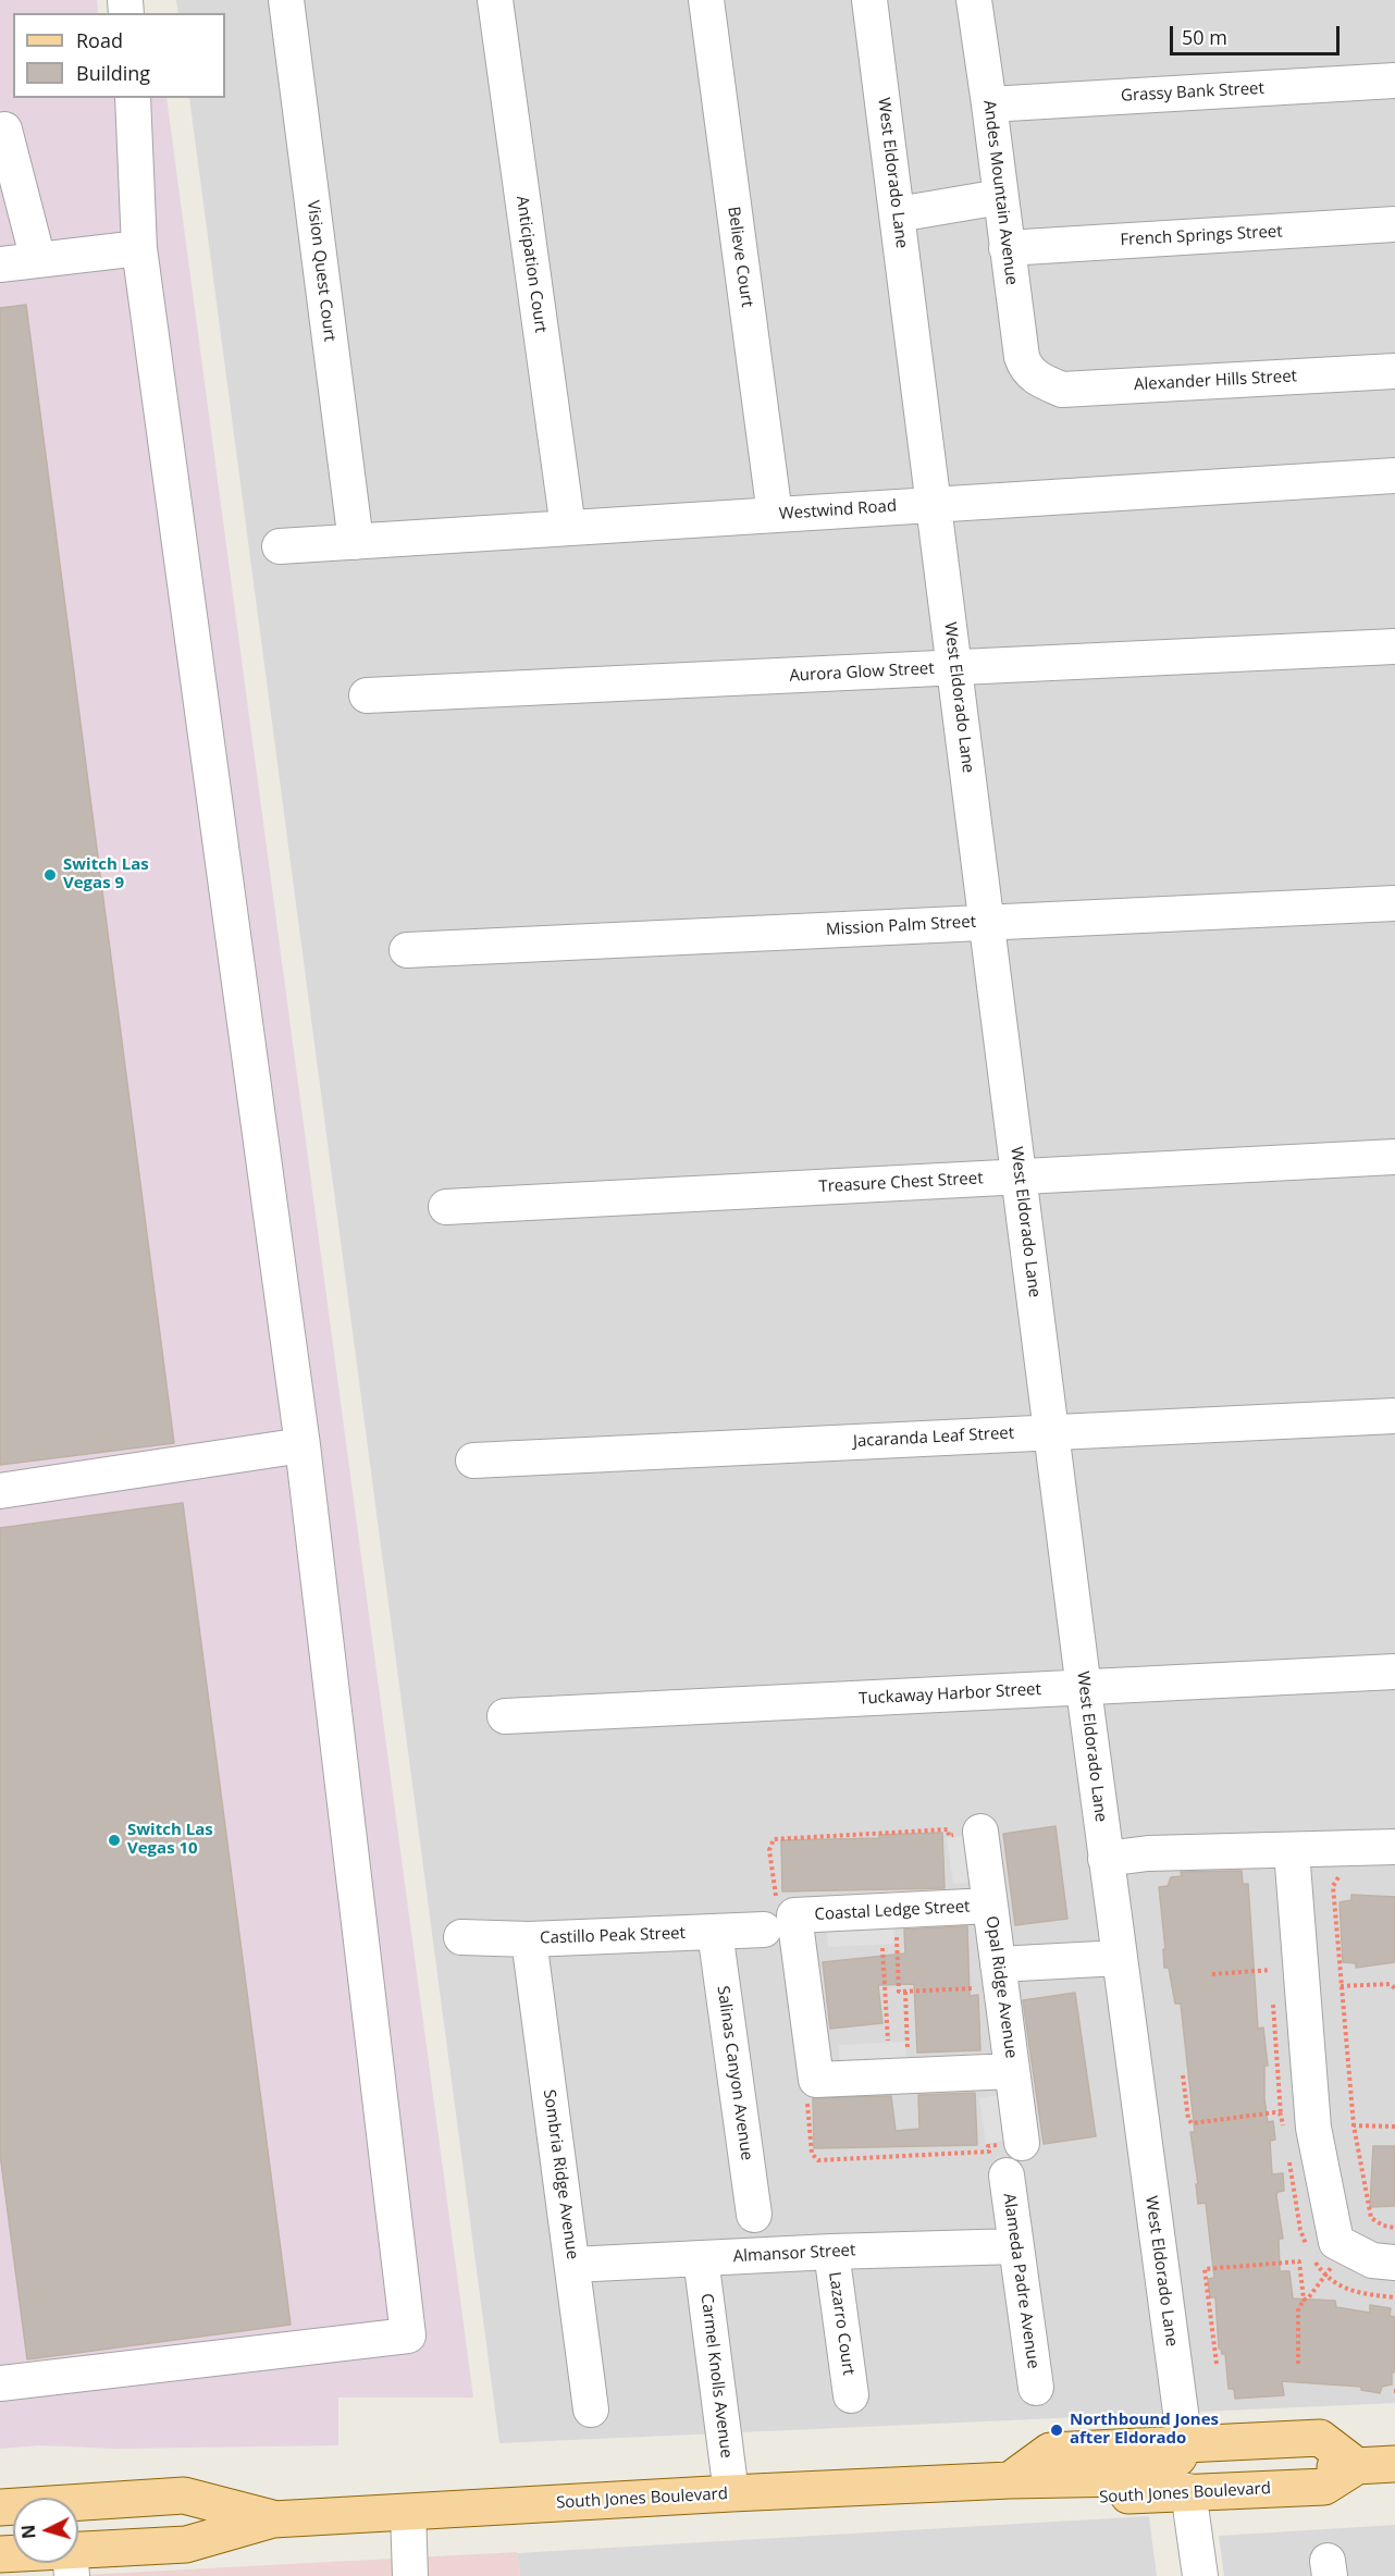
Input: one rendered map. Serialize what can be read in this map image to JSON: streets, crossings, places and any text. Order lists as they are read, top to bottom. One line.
{"streets":{"main road":["South Jones Boulevard"],"street":["Grassy Bank Street","West Eldorado Lane","Andes Mountain Avenue","French Springs Street","Believe Court","Anticipation Court","Vision Quest Court","Alexander Hills Street","Westwind Road","Aurora Glow Street","Mission Palm Street","Treasure Chest Street","Jacaranda Leaf Street","Tuckaway Harbor Street","Coastal Ledge Street","Castillo Peak Street","Opal Ridge Avenue","Salinas Canyon Avenue","Sombria Ridge Avenue","Almansor Street","Alameda Padre Avenue","Lazarro Court","Carmel Knolls Avenue"]},"crossings":[["Grassy Bank Street","Andes Mountain Avenue"],["West Eldorado Lane","Westwind Road"],["West Eldorado Lane","Aurora Glow Street"],["West Eldorado Lane","Mission Palm Street"],["West Eldorado Lane","Treasure Chest Street"],["West Eldorado Lane","Jacaranda Leaf Street"],["West Eldorado Lane","Tuckaway Harbor Street"],["Andes Mountain Avenue","French Springs Street"],["Andes Mountain Avenue","Alexander Hills Street"],["Believe Court","Westwind Road"],["Anticipation Court","Westwind Road"],["Vision Quest Court","Westwind Road"],["Coastal Ledge Street","Opal Ridge Avenue"],["Castillo Peak Street","Salinas Canyon Avenue"],["Castillo Peak Street","Sombria Ridge Avenue"],["Sombria Ridge Avenue","Almansor Street"],["Almansor Street","Alameda Padre Avenue"],["Almansor Street","Lazarro Court"],["Almansor Street","Carmel Knolls Avenue"],["Carmel Knolls Avenue","South Jones Boulevard"]],"places":["Switch Las Vegas 9","Switch Las Vegas 10","Northbound Jones after Eldorado"],"legend":["Road","Building"],"scale_bar":"50 m","north":"left"}
